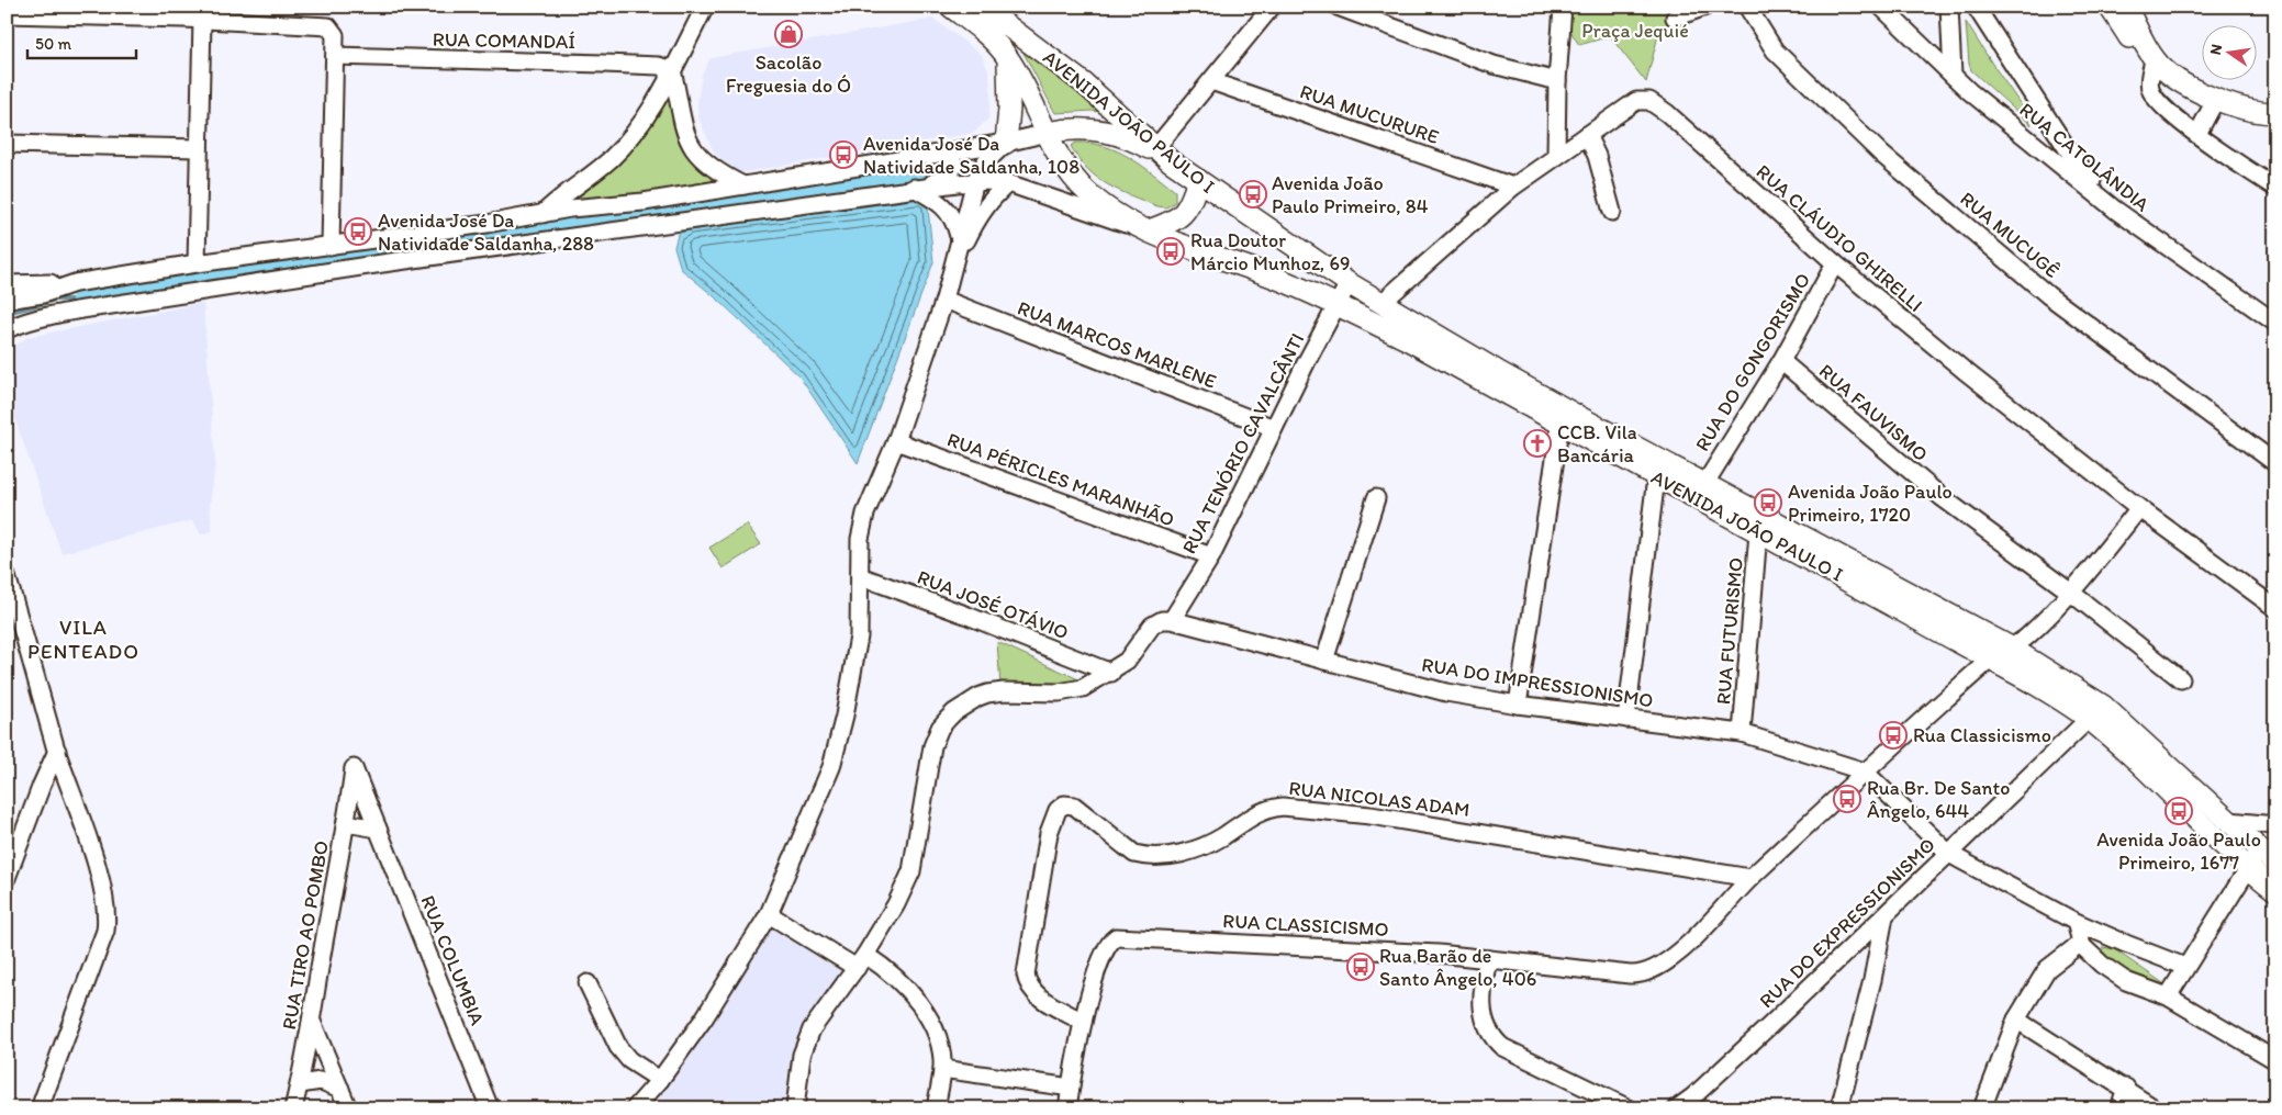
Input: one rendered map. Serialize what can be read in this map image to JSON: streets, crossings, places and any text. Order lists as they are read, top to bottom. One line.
{"streets":{"main road":["AVENIDA JOÃO PAULO I"],"street":["RUA COMANDAÍ","RUA MUCURURE","RUA CATOLÂNDIA","RUA MUCUGÊ","RUA CLÁUDIO GHIRELLI","RUA MARCOS MARLENE","RUA DO GONGORISMO","RUA FAUVISMO","RUA TENÓRIO CAVALCÂNTI","RUA PÉRICLES MARANHÃO","RUA JOSÉ OTÁVIO","RUA FUTURISMO","RUA DO IMPRESSIONISMO","RUA NICOLAS ADAM","RUA DO EXPRESSIONISMO","RUA CLASSICISMO","RUA TIRO AO POMBO","RUA COLUMBIA"]},"crossings":[["RUA MUCURURE","RUA CLÁUDIO GHIRELLI"],["AVENIDA JOÃO PAULO I","RUA CLÁUDIO GHIRELLI"],["AVENIDA JOÃO PAULO I","RUA DO GONGORISMO"],["AVENIDA JOÃO PAULO I","RUA TENÓRIO CAVALCÂNTI"],["AVENIDA JOÃO PAULO I","RUA FUTURISMO"],["AVENIDA JOÃO PAULO I","RUA DO EXPRESSIONISMO"],["AVENIDA JOÃO PAULO I","RUA CLASSICISMO"],["RUA CLÁUDIO GHIRELLI","RUA DO GONGORISMO"],["RUA CLÁUDIO GHIRELLI","RUA CLASSICISMO"],["RUA MARCOS MARLENE","RUA TENÓRIO CAVALCÂNTI"],["RUA DO GONGORISMO","RUA FAUVISMO"],["RUA FAUVISMO","RUA CLASSICISMO"],["RUA TENÓRIO CAVALCÂNTI","RUA PÉRICLES MARANHÃO"],["RUA TENÓRIO CAVALCÂNTI","RUA DO IMPRESSIONISMO"],["RUA FUTURISMO","RUA DO IMPRESSIONISMO"],["RUA DO IMPRESSIONISMO","RUA CLASSICISMO"],["RUA NICOLAS ADAM","RUA CLASSICISMO"],["RUA TIRO AO POMBO","RUA COLUMBIA"]],"districts":["VILA PENTEADO"],"parks":["Praça Jequié"],"places":{"shop":["Sacolão Freguesia do Ó"],"bus stop":["Avenida José Da Natividade Saldanha, 108","Avenida João Paulo Primeiro, 84","Avenida José Da Natividade Saldanha, 288","Rua Doutor Márcio Munhoz, 69","Avenida João Paulo Primeiro, 1720","Rua Classicismo","Rua Br. De Santo Ângelo, 644","Avenida João Paulo Primeiro, 1677","Rua Barão de Santo Ângelo, 406"],"church":["CCB. Vila Bancária"]},"scale_bar":"50 m","north":"left"}
